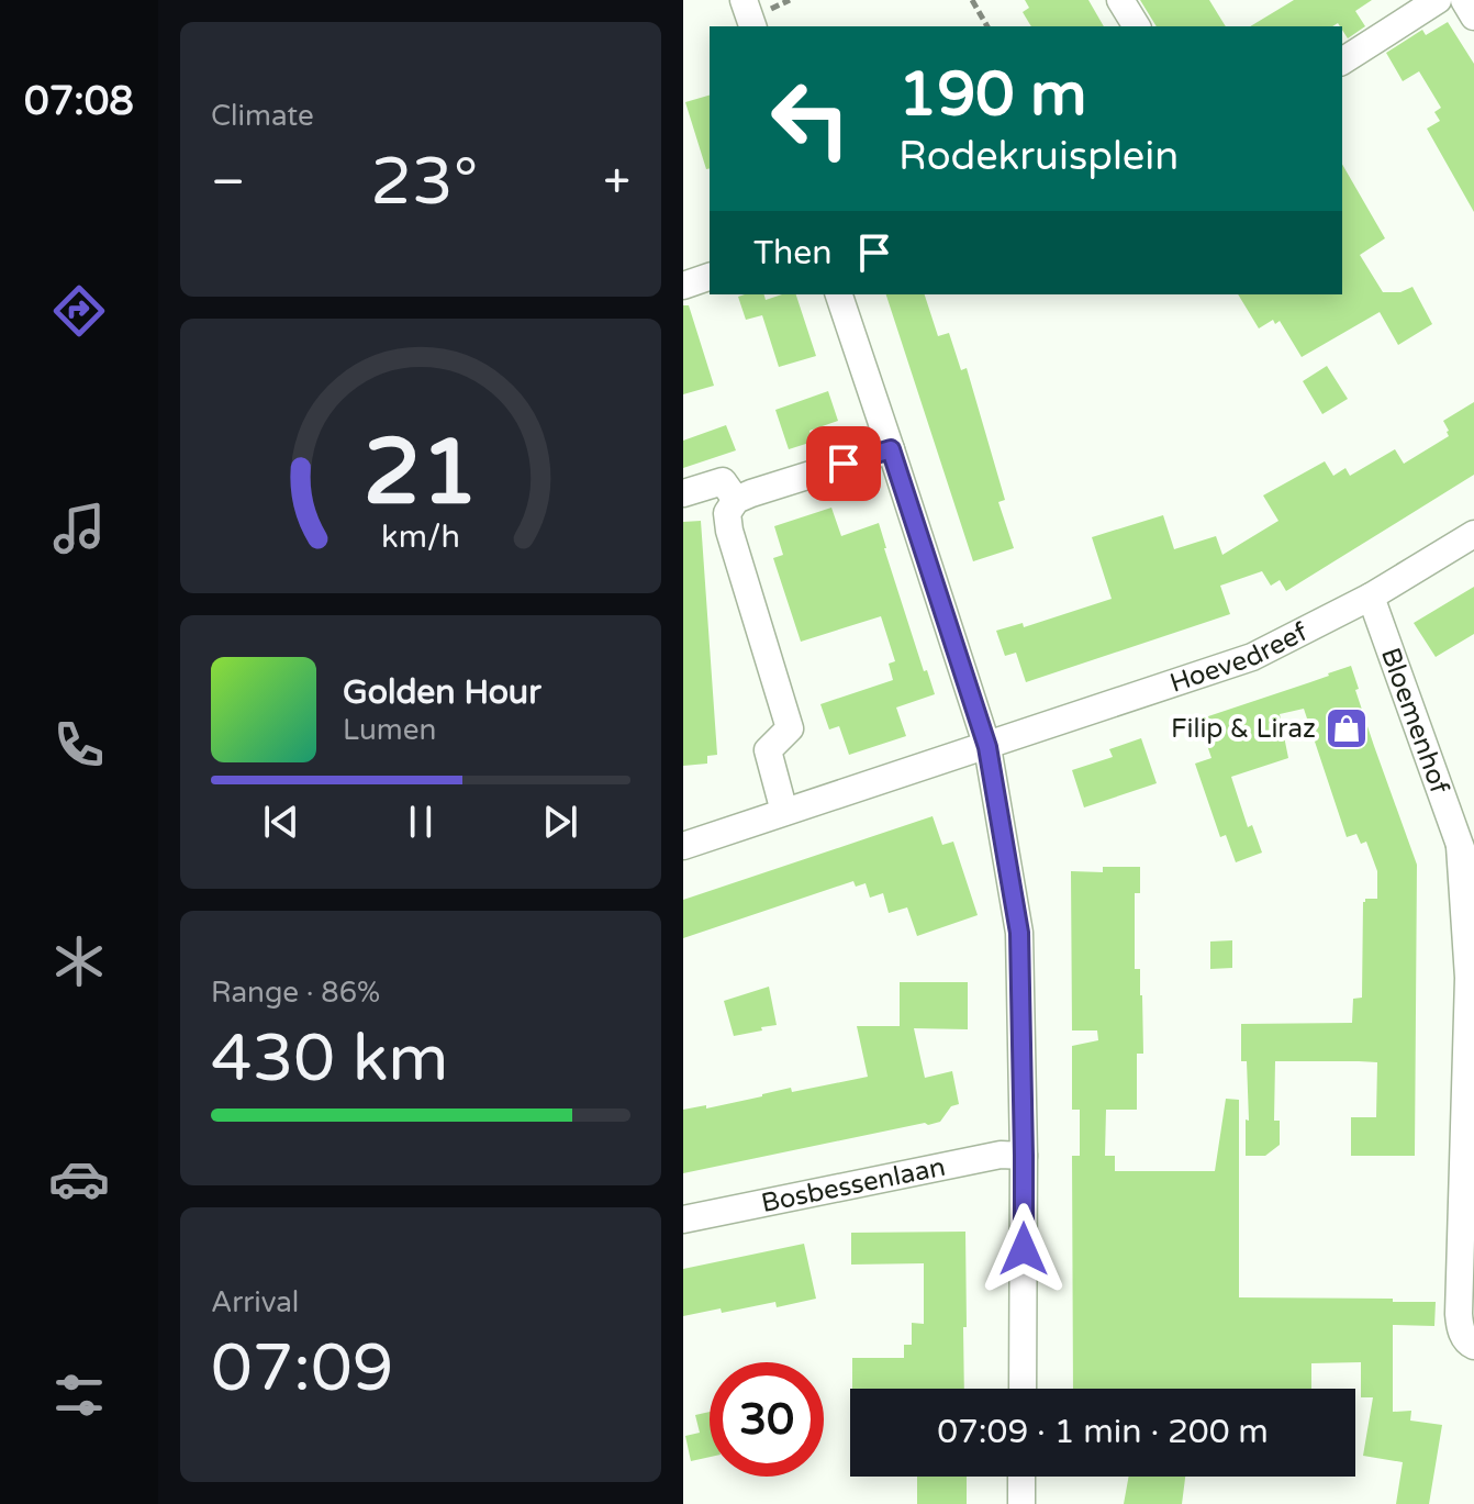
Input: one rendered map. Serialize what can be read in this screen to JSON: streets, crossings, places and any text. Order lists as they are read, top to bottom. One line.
{"streets":{"street":["Hoevedreef","Bloemenhof","Bosbessenlaan"]},"crossings":[["Hoevedreef","Bloemenhof"]],"places":{"shop":["Filip & Liraz"]},"page":{"tabs":"07:08","tile":["Climate",["Range · 86%","430 km"],["Arrival","07:09"]],"turn":["190 m","Rodekruisplein"],"heat":["−","23°","+"],"then":"Then","song":["Golden Hour","Lumen"],"limit":"30","trip":"07:09 · 1 min · 200 m","gauge":["21","km/h"]}}
